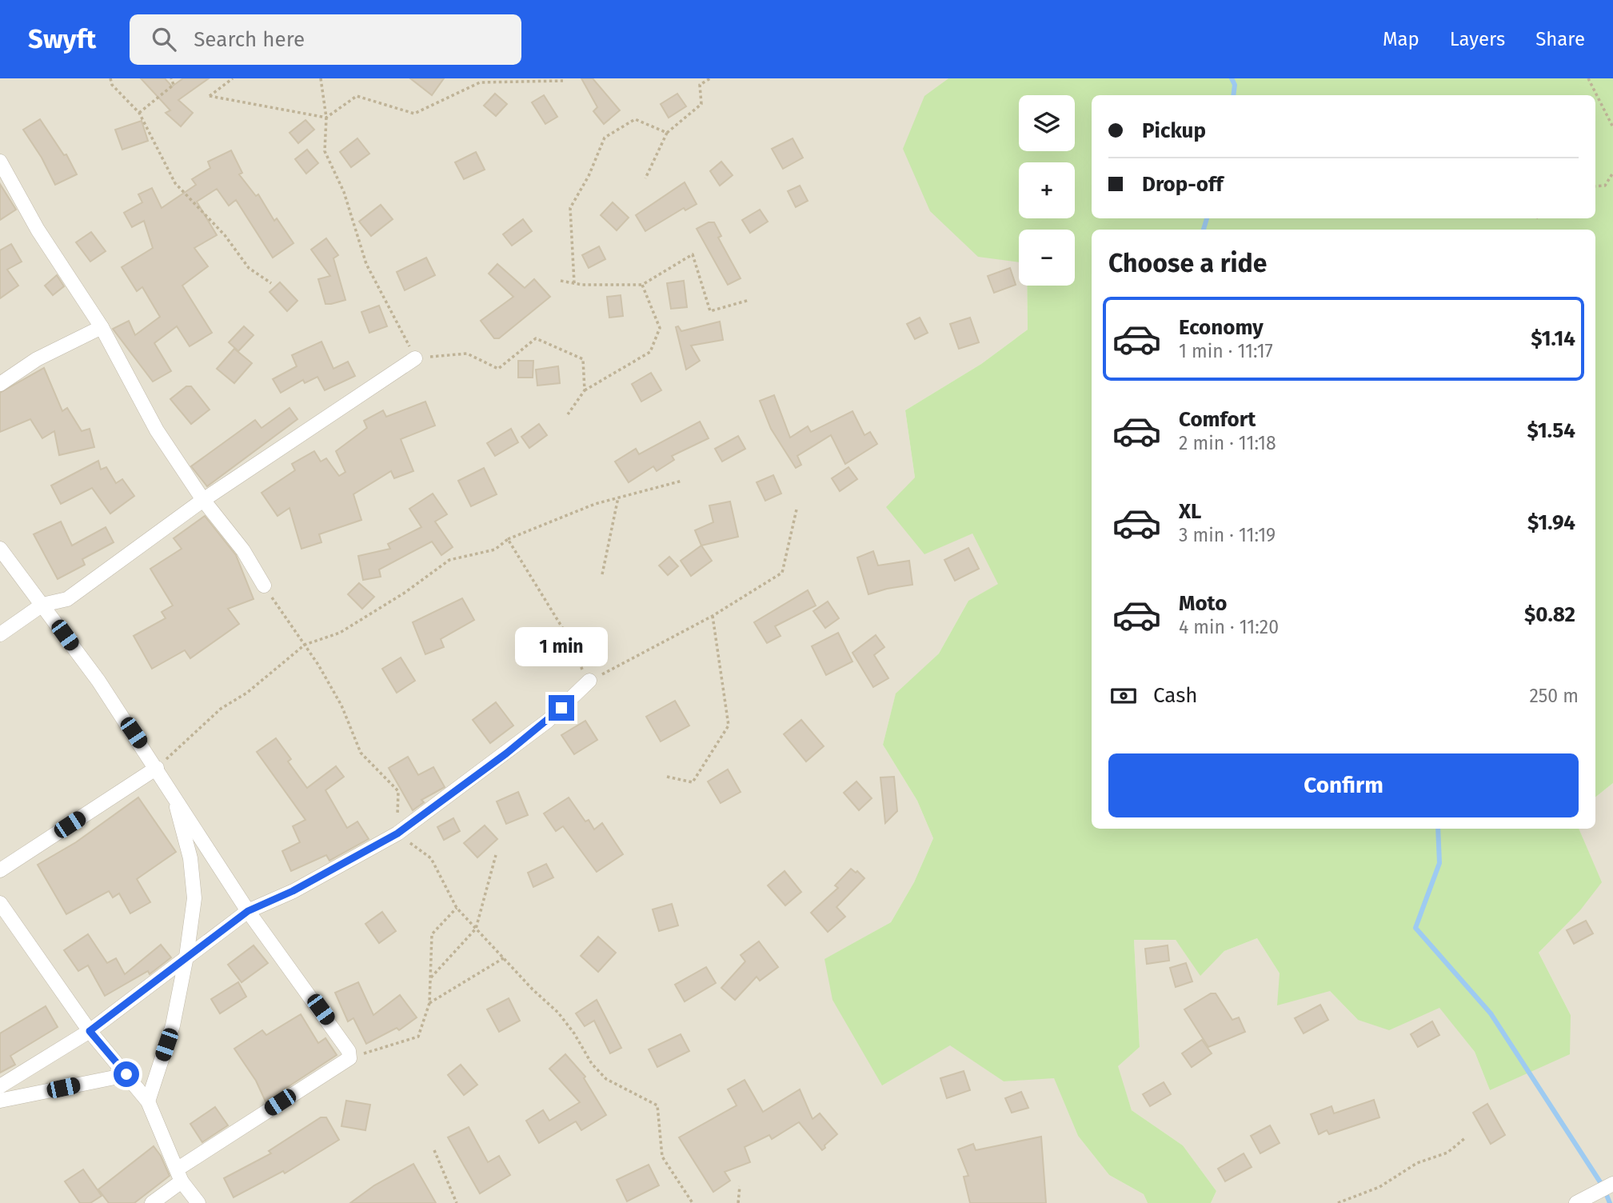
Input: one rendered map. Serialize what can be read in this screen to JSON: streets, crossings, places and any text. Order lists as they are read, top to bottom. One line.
{"page":{"header":"Swyft","search":"Search here","nav":["Map","Layers","Share"],"map_buttons":["+","−"],"banner":["Pickup","Drop-off"],"heading":"Choose a ride","list":[{"name":"Economy","note":"1 min · 11:17","value":"$1.14"},{"name":"Comfort","note":"2 min · 11:18","value":"$1.54"},{"name":"XL","note":"3 min · 11:19","value":"$1.94"},{"name":"Moto","note":"4 min · 11:20","value":"$0.82"}],"bubble":"1 min","pay":["Cash","250 m"],"buttons":"Confirm"}}
